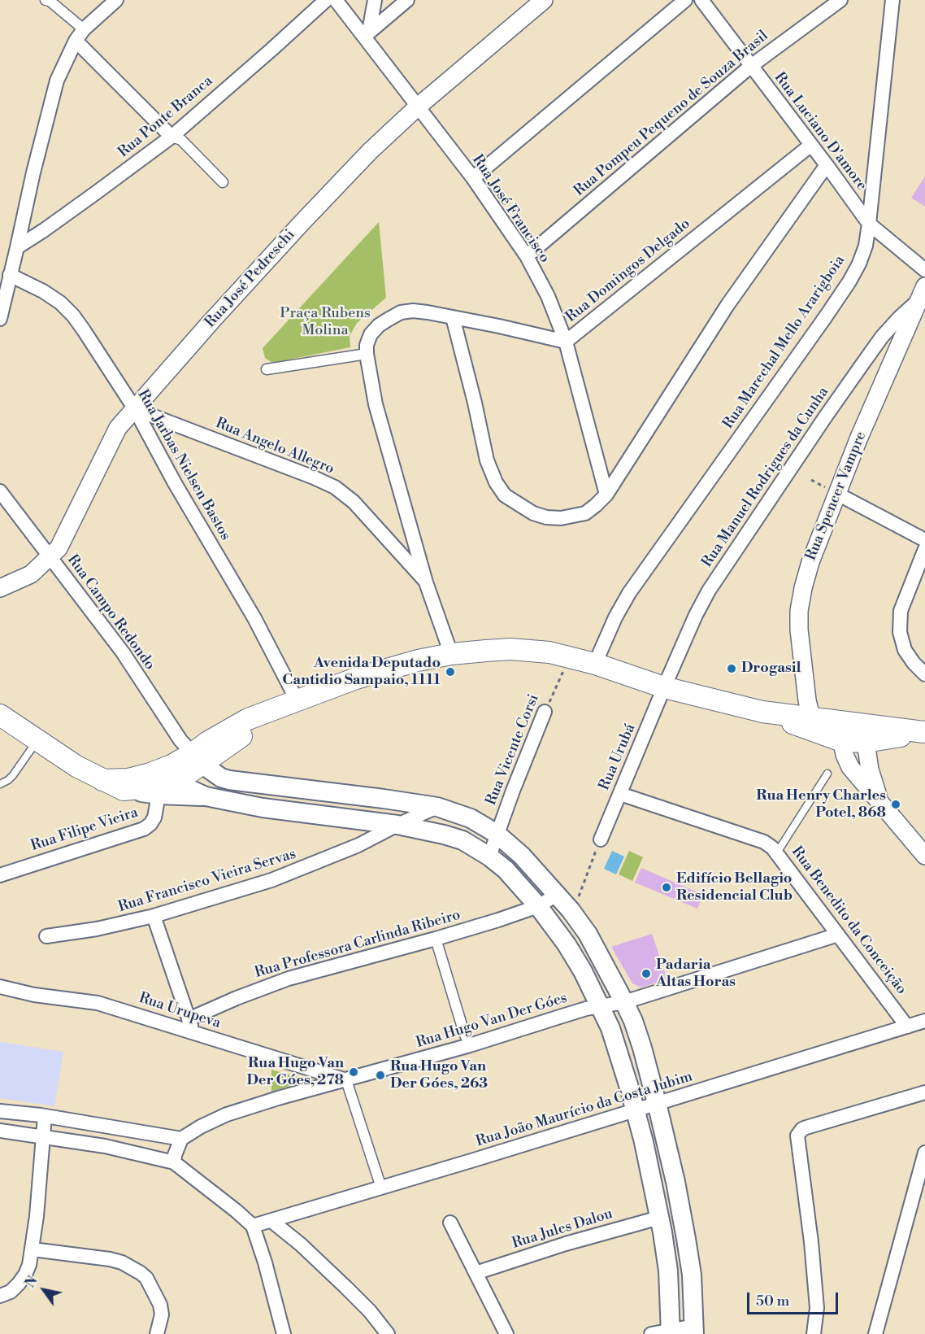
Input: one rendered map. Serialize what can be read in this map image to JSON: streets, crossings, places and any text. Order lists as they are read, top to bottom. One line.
{"streets":{"street":["Rua Pompeu Pequeno de Souza Brasil","Rua Ponte Branca","Rua Luciano D'amore","Rua José Francisco","Rua Domingos Delgado","Rua José Pedreschi","Rua Marechal Mello Ararigboia","Rua Angelo Allegro","Rua Jarbas Nielsen Bastos","Rua Manuel Rodrigues da Cunha","Rua Spencer Vampre","Rua Campo Redondo","Rua Vicente Corsi","Rua Urubá","Rua Filipe Vieira","Rua Francisco Vieira Servas","Rua Benedito da Conceição","Rua Professora Carlinda Ribeiro","Rua Urupeva","Rua Hugo Van Der Góes","Rua João Maurício da Costa Jubim","Rua Jules Dalou"]},"crossings":[["Rua Pompeu Pequeno de Souza Brasil","Rua Luciano D'amore"],["Rua Pompeu Pequeno de Souza Brasil","Rua José Francisco"],["Rua Luciano D'amore","Rua Domingos Delgado"],["Rua Luciano D'amore","Rua Marechal Mello Ararigboia"],["Rua José Francisco","Rua Domingos Delgado"],["Rua José Francisco","Rua José Pedreschi"],["Rua Domingos Delgado","Rua Angelo Allegro"],["Rua José Pedreschi","Rua Angelo Allegro"],["Rua José Pedreschi","Rua Jarbas Nielsen Bastos"],["Rua José Pedreschi","Rua Campo Redondo"],["Rua Angelo Allegro","Rua Jarbas Nielsen Bastos"],["Rua Manuel Rodrigues da Cunha","Rua Spencer Vampre"],["Rua Manuel Rodrigues da Cunha","Rua Urubá"],["Rua Urubá","Rua Benedito da Conceição"],["Rua Benedito da Conceição","Rua Hugo Van Der Góes"],["Rua Benedito da Conceição","Rua João Maurício da Costa Jubim"],["Rua Urupeva","Rua Hugo Van Der Góes"]],"parks":["Praça Rubens Molina"],"places":["Drogasil","Avenida Deputado Cantidio Sampaio, 1111","Rua Henry Charles Potel, 868","Edifício Bellagio Residencial Club","Padaria Altas Horas","Rua Hugo Van Der Góes, 278","Rua Hugo Van Der Góes, 263"],"scale_bar":"50 m","north":"top left"}
